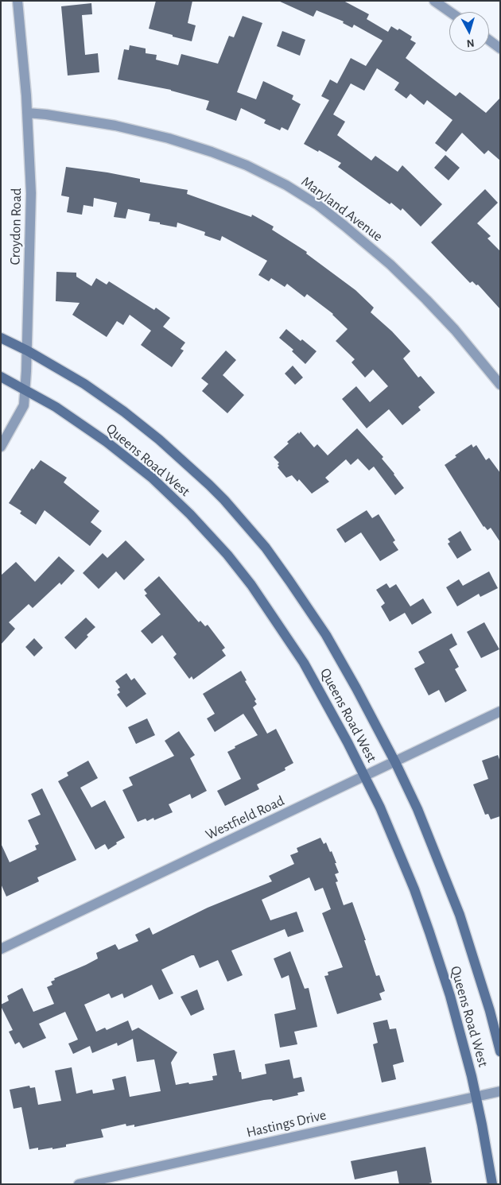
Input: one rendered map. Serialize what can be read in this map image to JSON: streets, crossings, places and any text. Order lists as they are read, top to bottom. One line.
{"streets":{"street":["Maryland Avenue","Croydon Road","Queens Road West","Westfield Road","Hastings Drive"]},"crossings":[["Maryland Avenue","Croydon Road"],["Croydon Road","Queens Road West"],["Queens Road West","Westfield Road"],["Queens Road West","Hastings Drive"]],"north":"bottom"}
